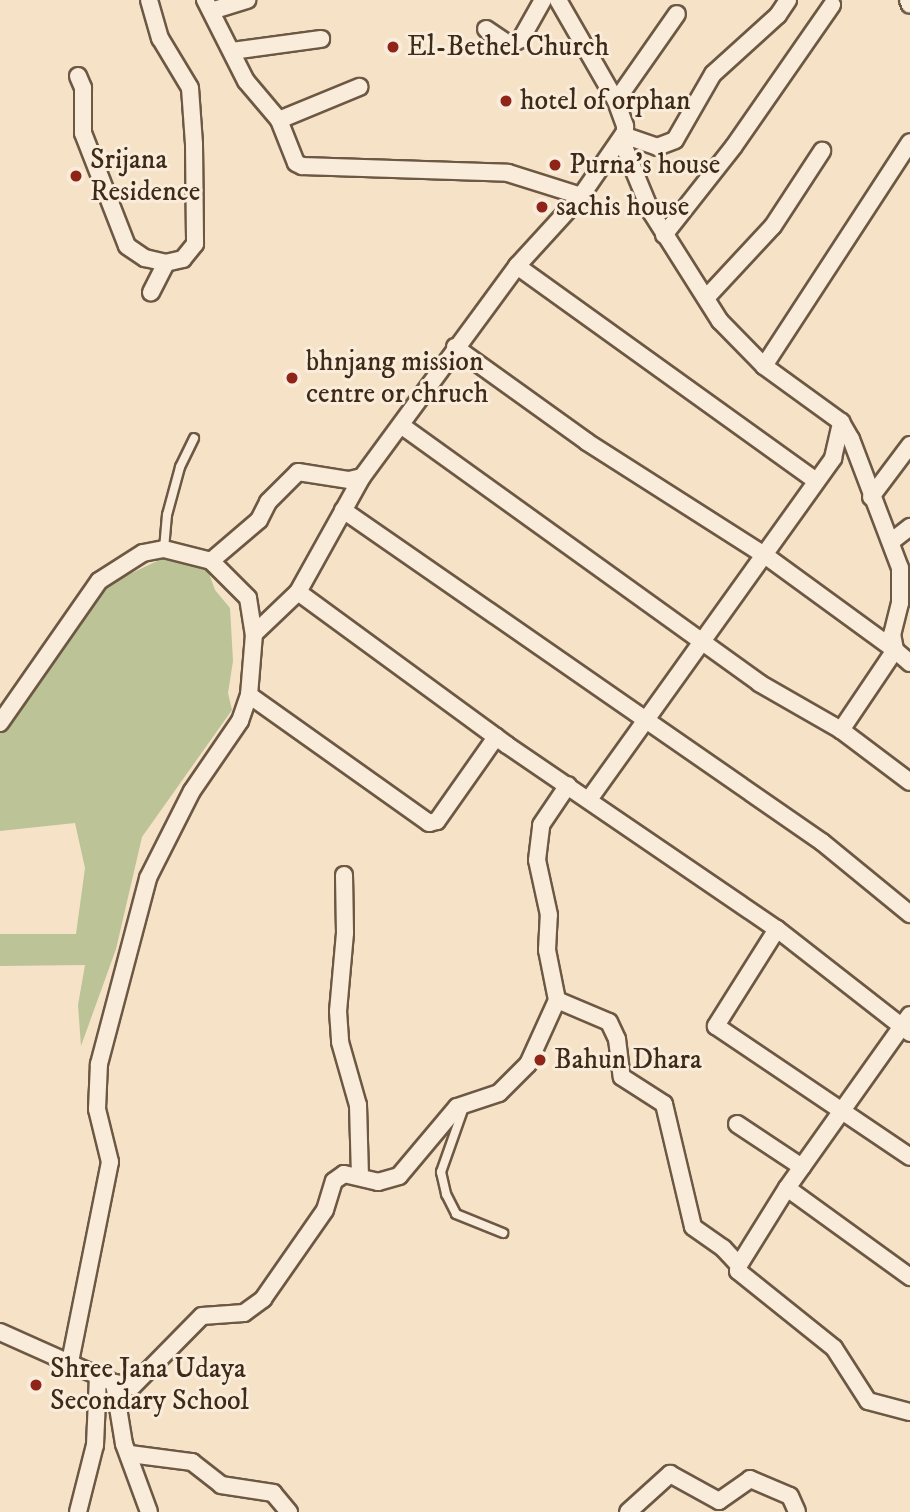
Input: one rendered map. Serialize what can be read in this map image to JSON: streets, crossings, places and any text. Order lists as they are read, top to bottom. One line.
{"places":["El-Bethel Church","hotel of orphan","Purna's house","Srijana Residence","sachis house","bhnjang mission centre or chruch","Bahun Dhara","Shree Jana Udaya Secondary School"]}
